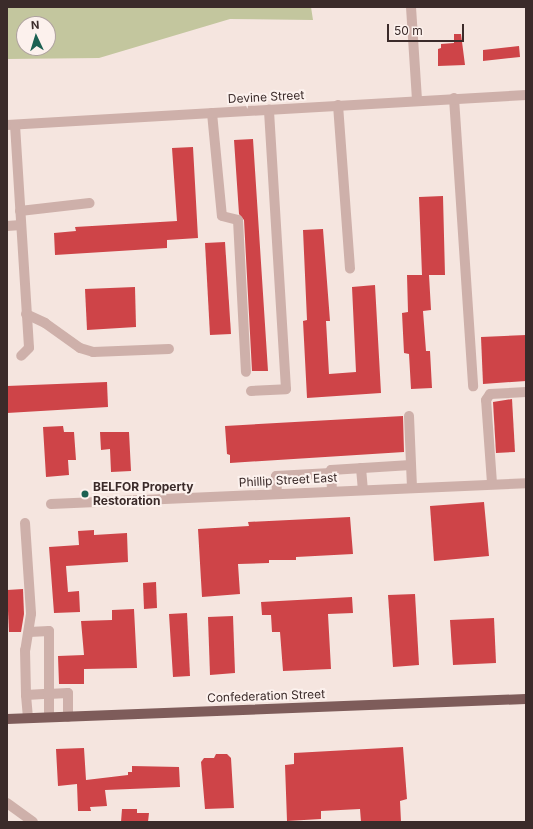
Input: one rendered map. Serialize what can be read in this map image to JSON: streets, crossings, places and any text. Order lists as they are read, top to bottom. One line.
{"streets":{"main road":["Confederation Street"],"street":["Devine Street","Phillip Street East"]},"places":["BELFOR Property Restoration"],"scale_bar":"50 m","north":"top"}
